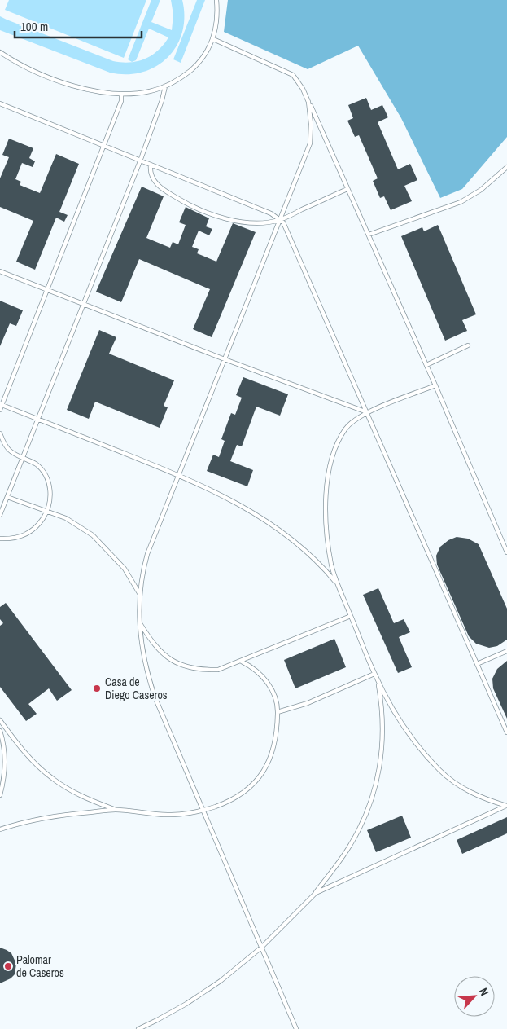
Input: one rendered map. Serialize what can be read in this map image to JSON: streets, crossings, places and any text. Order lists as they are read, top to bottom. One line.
{"places":["Casa de Diego Caseros","Palomar de Caseros"],"scale_bar":"100 m","north":"top right"}
